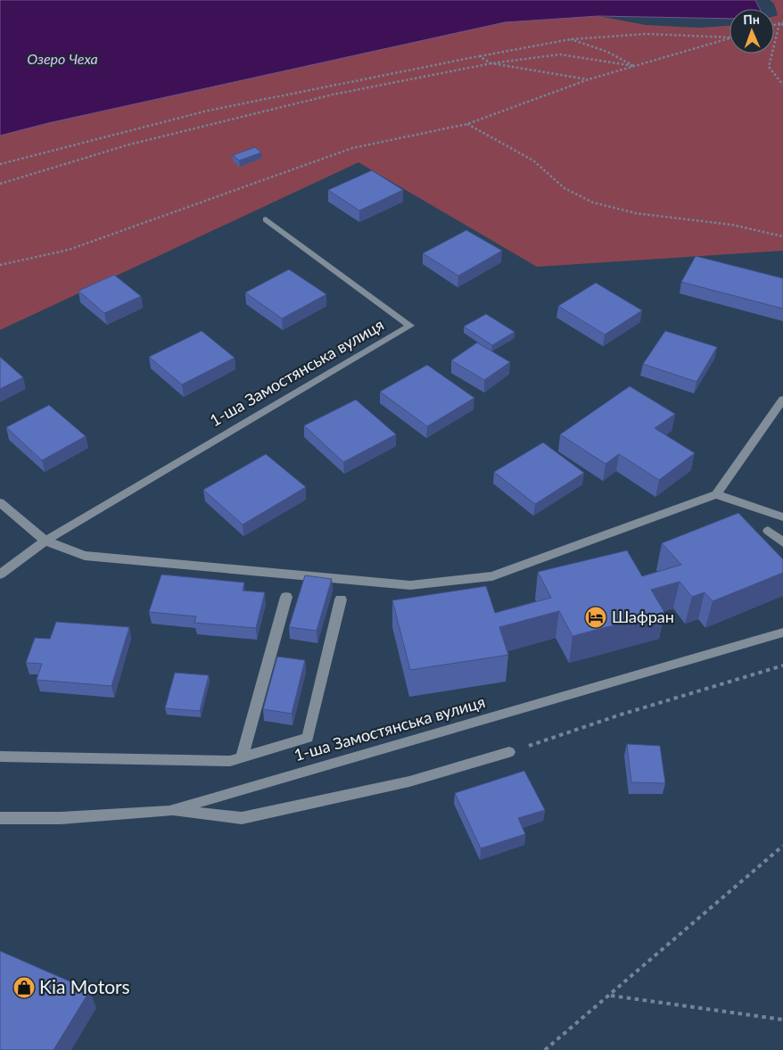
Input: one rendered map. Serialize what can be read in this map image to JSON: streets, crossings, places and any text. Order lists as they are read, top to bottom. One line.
{"streets":{"street":["1-ша Замостянська вулиця"]},"water":["Озеро Чеха"],"places":{"hotel":["Шафран"],"shop":["Kia Motors"]},"north":"top"}
